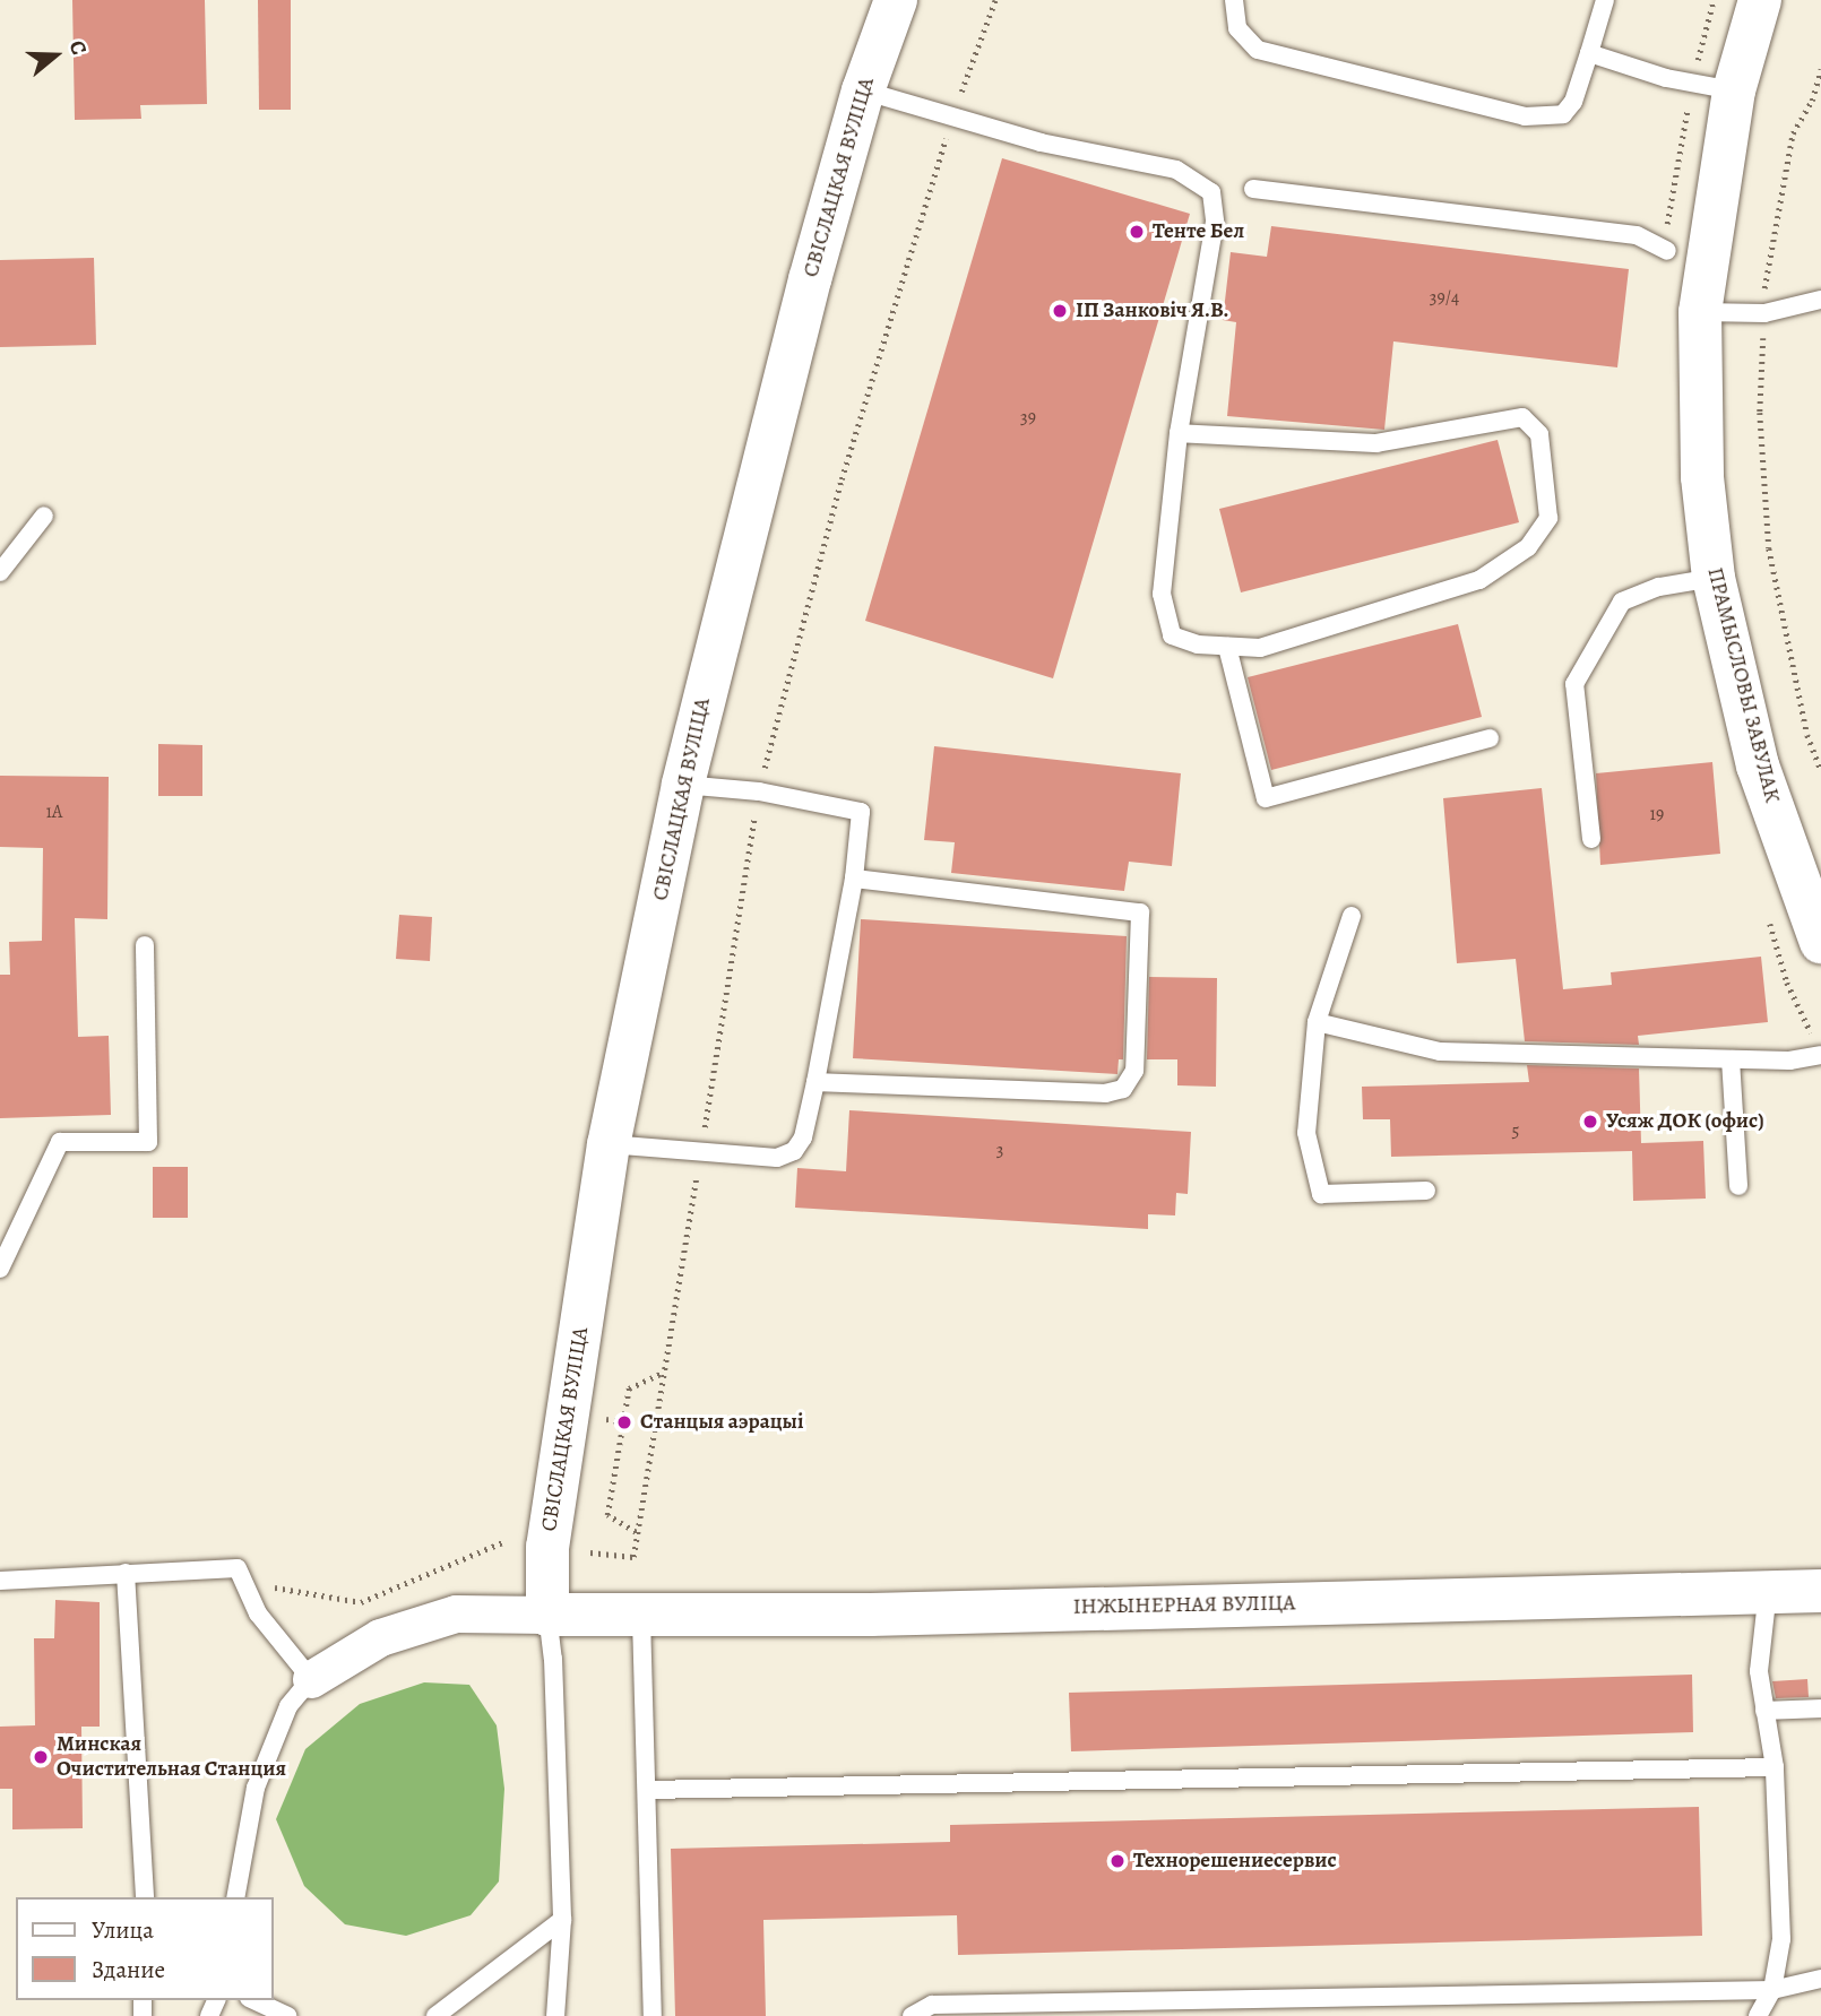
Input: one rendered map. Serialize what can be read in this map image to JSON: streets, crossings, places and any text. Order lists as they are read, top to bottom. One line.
{"streets":{"street":["СВІСЛАЦКАЯ ВУЛІЦА","ПРАМЫСЛОВЫ ЗАВУЛАК","ІНЖЫНЕРНАЯ ВУЛІЦА"]},"crossings":[["СВІСЛАЦКАЯ ВУЛІЦА","ІНЖЫНЕРНАЯ ВУЛІЦА"]],"places":["Тенте Бел","ІП Занковіч Я.В.","Усяж ДОК (офис)","Станцыя аэрацыі","Минская Очистительная Станция","Технорешениесервис"],"house_numbers":["39/4","39","1А","19","5","3"],"legend":["Улица","Здание"],"north":"right"}
